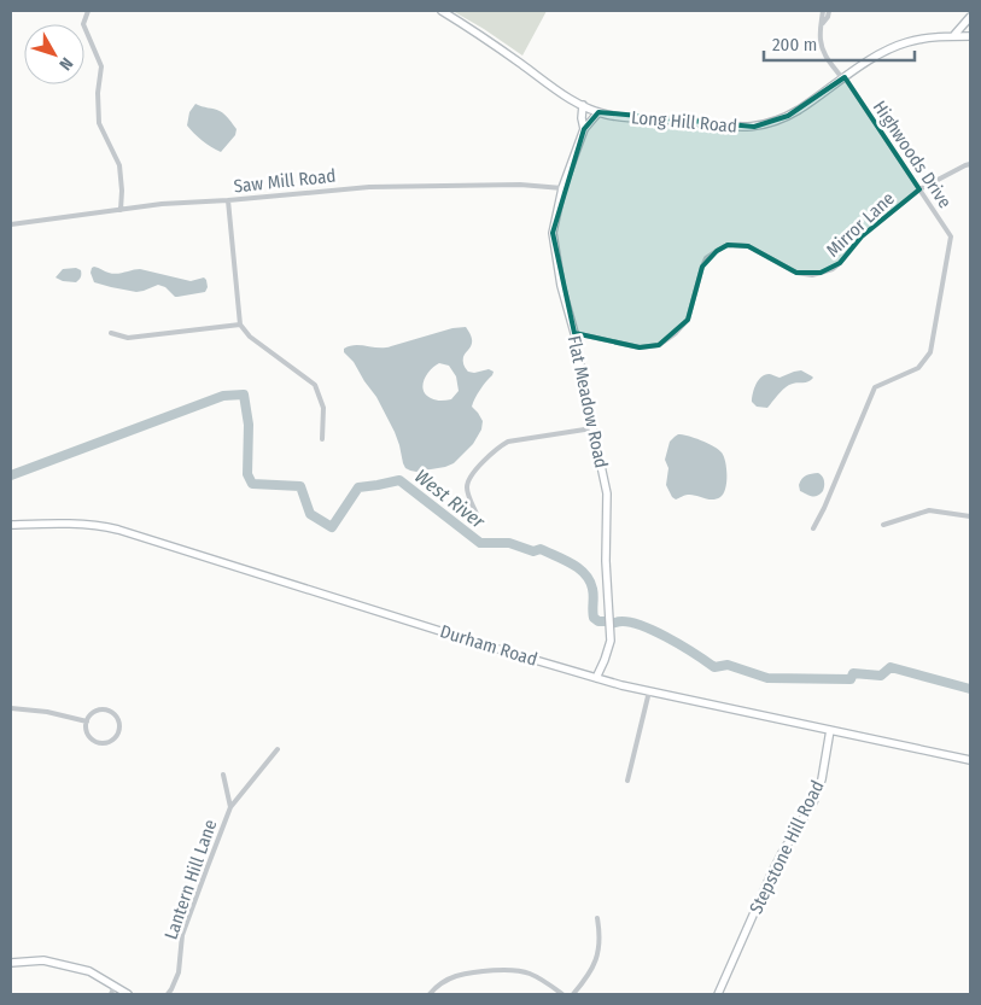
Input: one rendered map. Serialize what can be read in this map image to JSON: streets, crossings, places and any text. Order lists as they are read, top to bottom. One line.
{"streets":{"street":["Long Hill Road","Highwoods Drive","Saw Mill Road","Mirror Lane","Flat Meadow Road","Durham Road","Stepstone Hill Road","Lantern Hill Lane"]},"crossings":[["Long Hill Road","Highwoods Drive"],["Long Hill Road","Flat Meadow Road"],["Highwoods Drive","Mirror Lane"],["Saw Mill Road","Flat Meadow Road"],["Mirror Lane","Flat Meadow Road"],["Flat Meadow Road","Durham Road"],["Durham Road","Stepstone Hill Road"]],"water":["West River"],"scale_bar":"200 m","north":"bottom right"}
